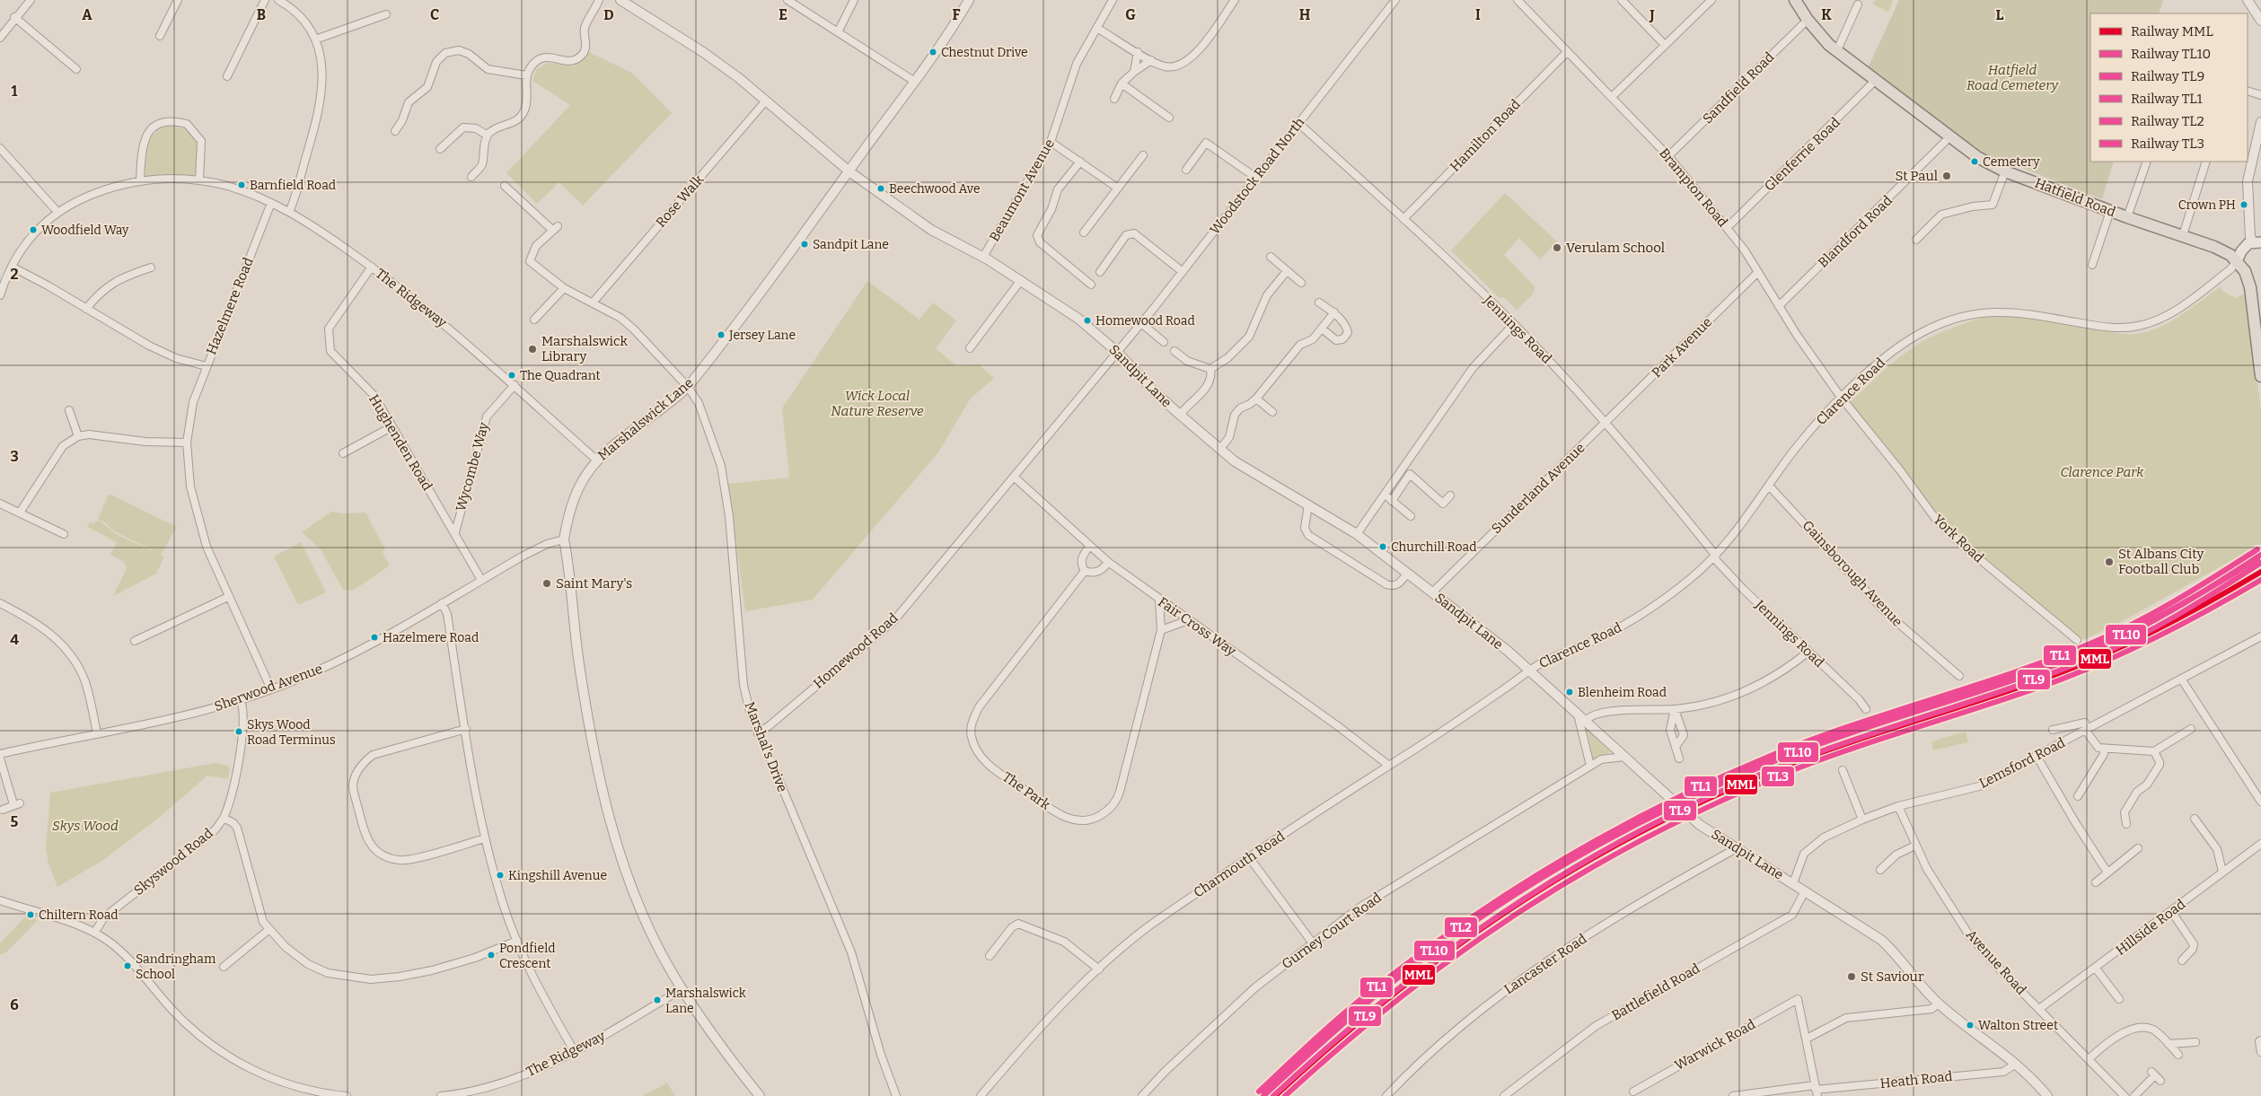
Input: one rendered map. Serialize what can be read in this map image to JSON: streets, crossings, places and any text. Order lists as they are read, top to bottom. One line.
{"streets":{"main road":["Hatfield Road"],"street":["Sandfield Road","Hamilton Road","Glenferrie Road","Woodstock Road North","Brampton Road","Beaumont Avenue","Rose Walk","Blandford Road","The Ridgeway","Hazelmere Road","Jennings Road","Park Avenue","Sandpit Lane","Clarence Road","Marshalswick Lane","Hughenden Road","Wycombe Way","Sunderland Avenue","York Road","Gainsborough Avenue","Fair Cross Way","Homewood Road","Sherwood Avenue","Marshal's Drive","Lemsford Road","The Park","Skyswood Road","Charmouth Road","Hillside Road","Gurney Court Road","Avenue Road","Lancaster Road","Battlefield Road","Warwick Road","Heath Road"]},"crossings":[["Sandfield Road","Brampton Road"],["Sandfield Road","Hatfield Road"],["Hamilton Road","Brampton Road"],["Hamilton Road","Jennings Road"],["Glenferrie Road","Brampton Road"],["Glenferrie Road","Hatfield Road"],["Woodstock Road North","Jennings Road"],["Woodstock Road North","Sandpit Lane"],["Woodstock Road North","Homewood Road"],["Brampton Road","Blandford Road"],["Brampton Road","Park Avenue"],["Brampton Road","Clarence Road"],["Brampton Road","York Road"],["Beaumont Avenue","Sandpit Lane"],["Hatfield Road","Blandford Road"],["Hatfield Road","Clarence Road"],["Rose Walk","Sandpit Lane"],["The Ridgeway","Hazelmere Road"],["The Ridgeway","Marshalswick Lane"],["The Ridgeway","Hughenden Road"],["The Ridgeway","Wycombe Way"],["Hazelmere Road","Sherwood Avenue"],["Jennings Road","Park Avenue"],["Jennings Road","Clarence Road"],["Jennings Road","Sunderland Avenue"],["Park Avenue","Sunderland Avenue"],["Sandpit Lane","Clarence Road"],["Sandpit Lane","Marshalswick Lane"],["Sandpit Lane","Sunderland Avenue"],["Sandpit Lane","Homewood Road"],["Sandpit Lane","Lemsford Road"],["Sandpit Lane","Charmouth Road"],["Sandpit Lane","Gurney Court Road"],["Sandpit Lane","Lancaster Road"],["Sandpit Lane","Battlefield Road"],["Sandpit Lane","Heath Road"],["Clarence Road","York Road"],["Clarence Road","Gainsborough Avenue"],["Clarence Road","Charmouth Road"],["Marshalswick Lane","Sherwood Avenue"],["Marshalswick Lane","Marshal's Drive"],["Hughenden Road","Wycombe Way"],["Hughenden Road","Sherwood Avenue"],["Fair Cross Way","Homewood Road"],["Fair Cross Way","The Park"],["Fair Cross Way","Charmouth Road"],["Homewood Road","Marshal's Drive"],["Sherwood Avenue","Skyswood Road"],["Lemsford Road","Avenue Road"],["Hillside Road","Avenue Road"]],"parks":["Hatfield Road Cemetery","Wick Local Nature Reserve","Clarence Park","Skys Wood"],"places":["Chestnut Drive","Cemetery","St Paul","Barnfield Road","Beechwood Ave","Crown PH","Woodfield Way","Sandpit Lane","Verulam School","Homewood Road","Jersey Lane","Marshalswick Library","The Quadrant","Churchill Road","St Albans City Football Club","Saint Mary's","Hazelmere Road","Blenheim Road","Skys Wood Road Terminus","Kingshill Avenue","Chiltern Road","Pondfield Crescent","Sandringham School","St Saviour","Marshalswick Lane","Walton Street"],"lines":["rail line TL1","rail line TL10","rail line TL2","rail line TL9","rail line MML","rail line TL3"],"legend":["Railway MML","Railway TL10","Railway TL9","Railway TL1","Railway TL2","Railway TL3"],"grid":{"columns":["A","B","C","D","E","F","G","H","I","J","K","L"],"rows":["1","2","3","4","5","6"]}}
